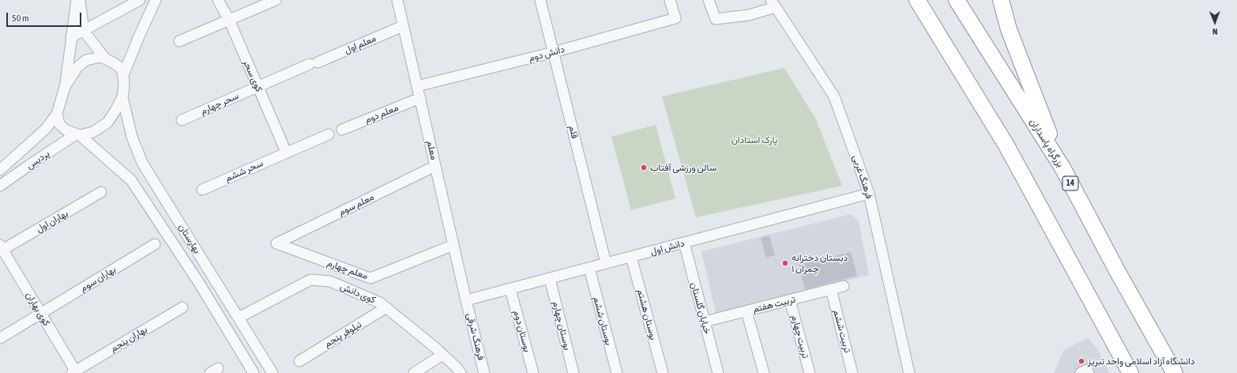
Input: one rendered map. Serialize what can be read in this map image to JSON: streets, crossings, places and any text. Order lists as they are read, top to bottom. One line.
{"streets":{"highway":["بزرگراه پاسداران","14"],"street":["معلم اول","دانش دوم","کوی سحر","سحر چهارم","معلم دوم","قلم","معلم","پردیس","سحر ششم","فرهنگ غربی","معلم سوم","بهاران اول","بهارستان","دانش اول","معلم چهارم","بهاران سوم","کوی دانش","تربیت هفتم","خیابان گلستان","کوی بهاران","بوستان هشتم","بوستان ششم","بوستان چهارم","بوستان دوم","تربیت ششم","نیلوفر پنجم","فرهنگ شرقی","تربیت چهارم","بهاران پنجم"]},"crossings":[["معلم اول","کوی سحر"],["معلم اول","سحر چهارم"],["معلم اول","معلم"],["دانش دوم","قلم"],["دانش دوم","معلم"],["کوی سحر","سحر چهارم"],["کوی سحر","سحر ششم"],["معلم دوم","معلم"],["قلم","دانش اول"],["معلم","معلم سوم"],["معلم","دانش اول"],["معلم","معلم چهارم"],["معلم","فرهنگ شرقی"],["پردیس","بهارستان"],["فرهنگ غربی","دانش اول"],["معلم سوم","معلم چهارم"],["بهاران اول","کوی بهاران"],["بهارستان","کوی دانش"],["دانش اول","خیابان گلستان"],["دانش اول","بوستان هشتم"],["دانش اول","بوستان ششم"],["دانش اول","بوستان چهارم"],["دانش اول","بوستان دوم"],["دانش اول","فرهنگ شرقی"],["بهاران سوم","کوی بهاران"],["کوی دانش","نیلوفر پنجم"],["تربیت هفتم","خیابان گلستان"],["تربیت هفتم","تربیت ششم"],["تربیت هفتم","تربیت چهارم"],["کوی بهاران","بهاران پنجم"]],"parks":["پارک استادان"],"places":["سالن ورزشی آفتاب","دبستان دخترانه چمران ۱","دانشگاه آزاد اسلامی واحد تبریز"],"scale_bar":"50 m","north":"bottom"}
